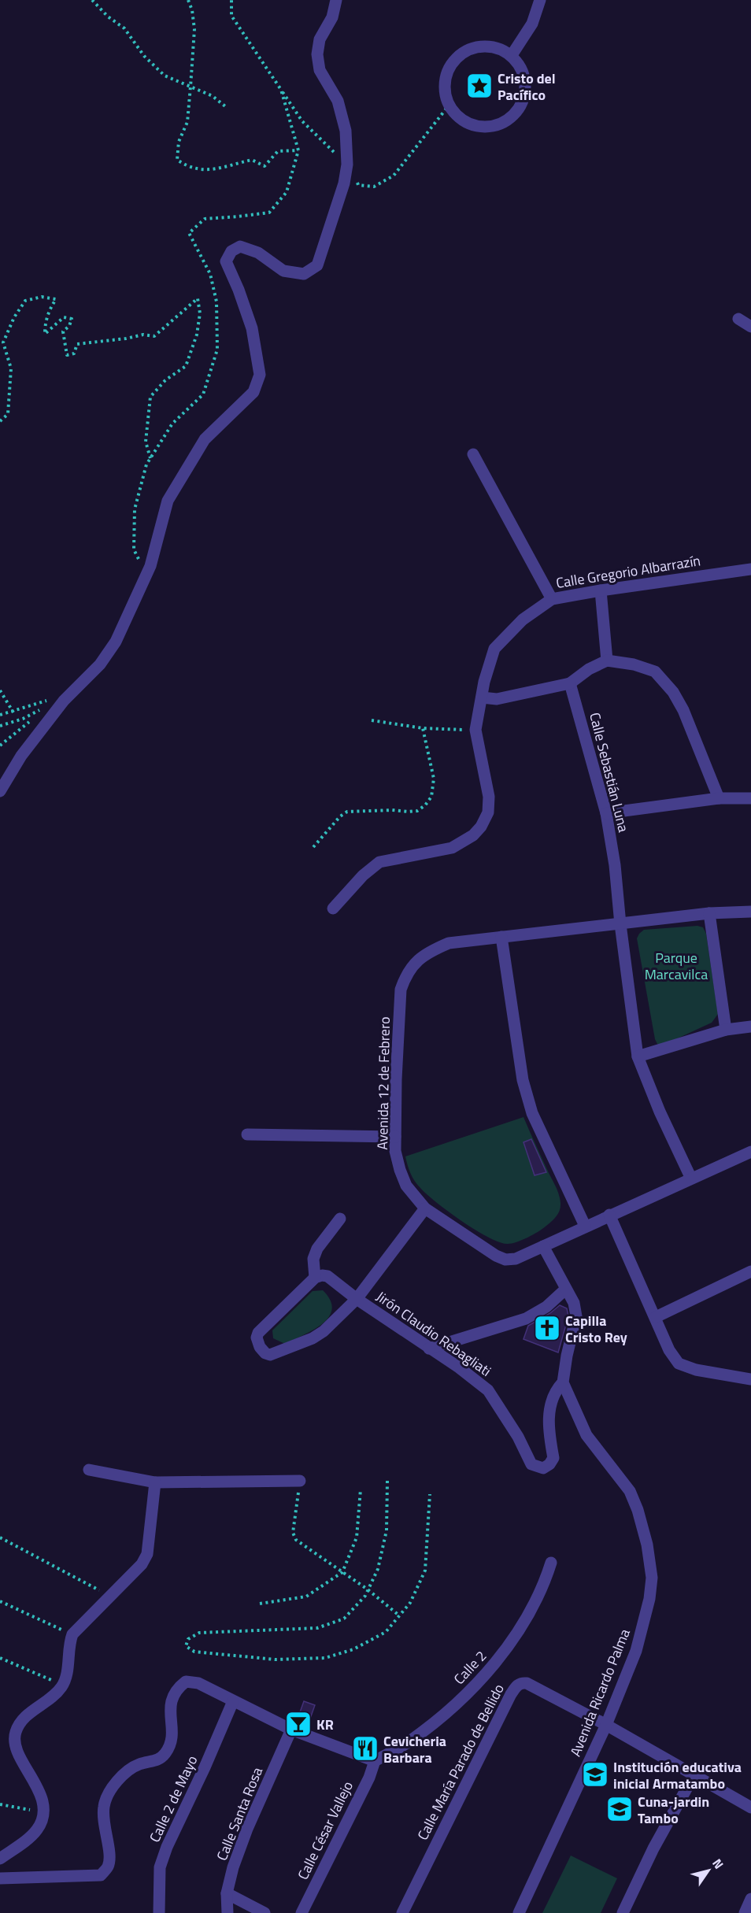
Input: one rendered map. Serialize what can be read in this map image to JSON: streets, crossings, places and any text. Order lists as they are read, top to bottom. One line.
{"streets":{"street":["Calle Gregorio Albarrazín","Calle Sebastián Luna","Avenida 12 de Febrero","Jirón Claudio Rebagliati","Calle 2","Avenida Ricardo Palma","Calle María Parado de Bellido","Calle 2 de Mayo","Calle Santa Rosa","Calle César Vallejo"]},"crossings":[["Calle Sebastián Luna","Avenida 12 de Febrero"],["Jirón Claudio Rebagliati","Avenida Ricardo Palma"],["Calle 2","Calle César Vallejo"],["Avenida Ricardo Palma","Calle María Parado de Bellido"]],"parks":["Parque Marcavilca"],"places":{"place":["Cristo del Pacífico"],"church":["Capilla Cristo Rey"],"bar":["KR"],"restaurant":["Cevicheria Barbara"],"school or university":["Institución educativa inicial Armatambo","Cuna-jardin Tambo"]},"north":"top right"}
